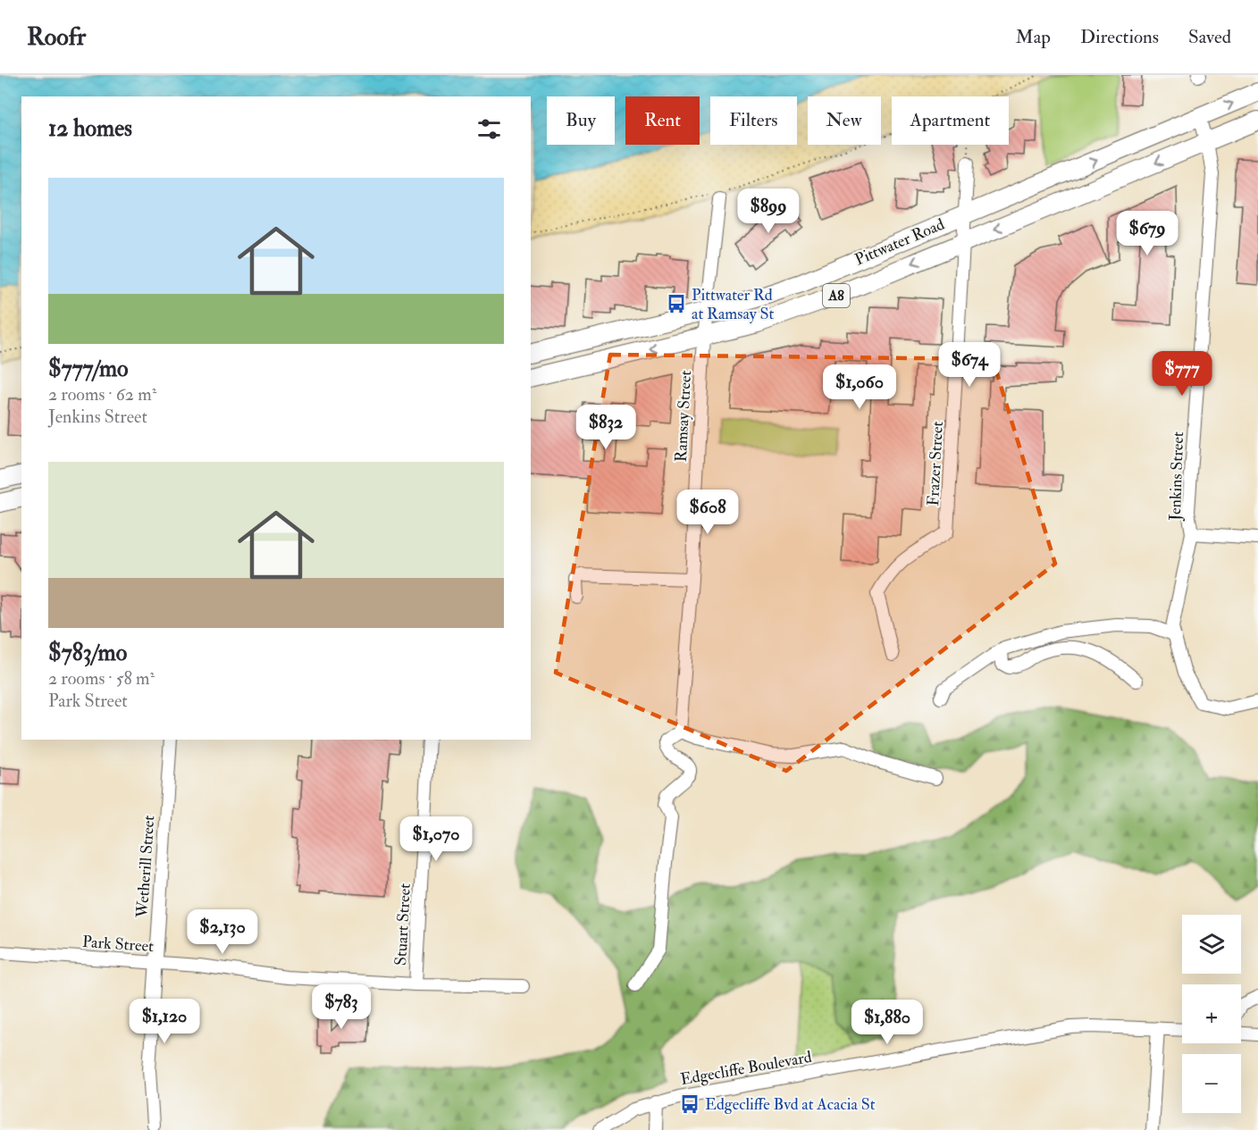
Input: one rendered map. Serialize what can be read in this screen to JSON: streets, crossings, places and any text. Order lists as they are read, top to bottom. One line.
{"streets":{"highway":["Pittwater Road","A8"],"street":["Ramsay Street","Frazer Street","Jenkins Street","Wetherill Street","Stuart Street","Park Street","Edgecliffe Boulevard"]},"crossings":[["Pittwater Road","Ramsay Street"],["Pittwater Road","Frazer Street"],["Pittwater Road","Jenkins Street"],["Wetherill Street","Park Street"],["Stuart Street","Park Street"]],"places":{"bus stop":["Pittwater Rd at Ramsay St","Edgecliffe Bvd at Acacia St"]},"page":{"header":"Roofr","nav":["Map","Directions","Saved"],"chip":["Buy","Rent","Filters","New","Apartment"],"heading":"12 homes","list":[{"name":"$777/mo","note":"2 rooms · 62 m² · Jenkins Street"},{"name":"$783/mo","note":"2 rooms · 58 m² · Park Street"}],"price":["$899","$679","$674","$777","$1,060","$832","$608","$1,070","$2,130","$783","$1,120","$1,880"],"map_buttons":["+","−"]}}
